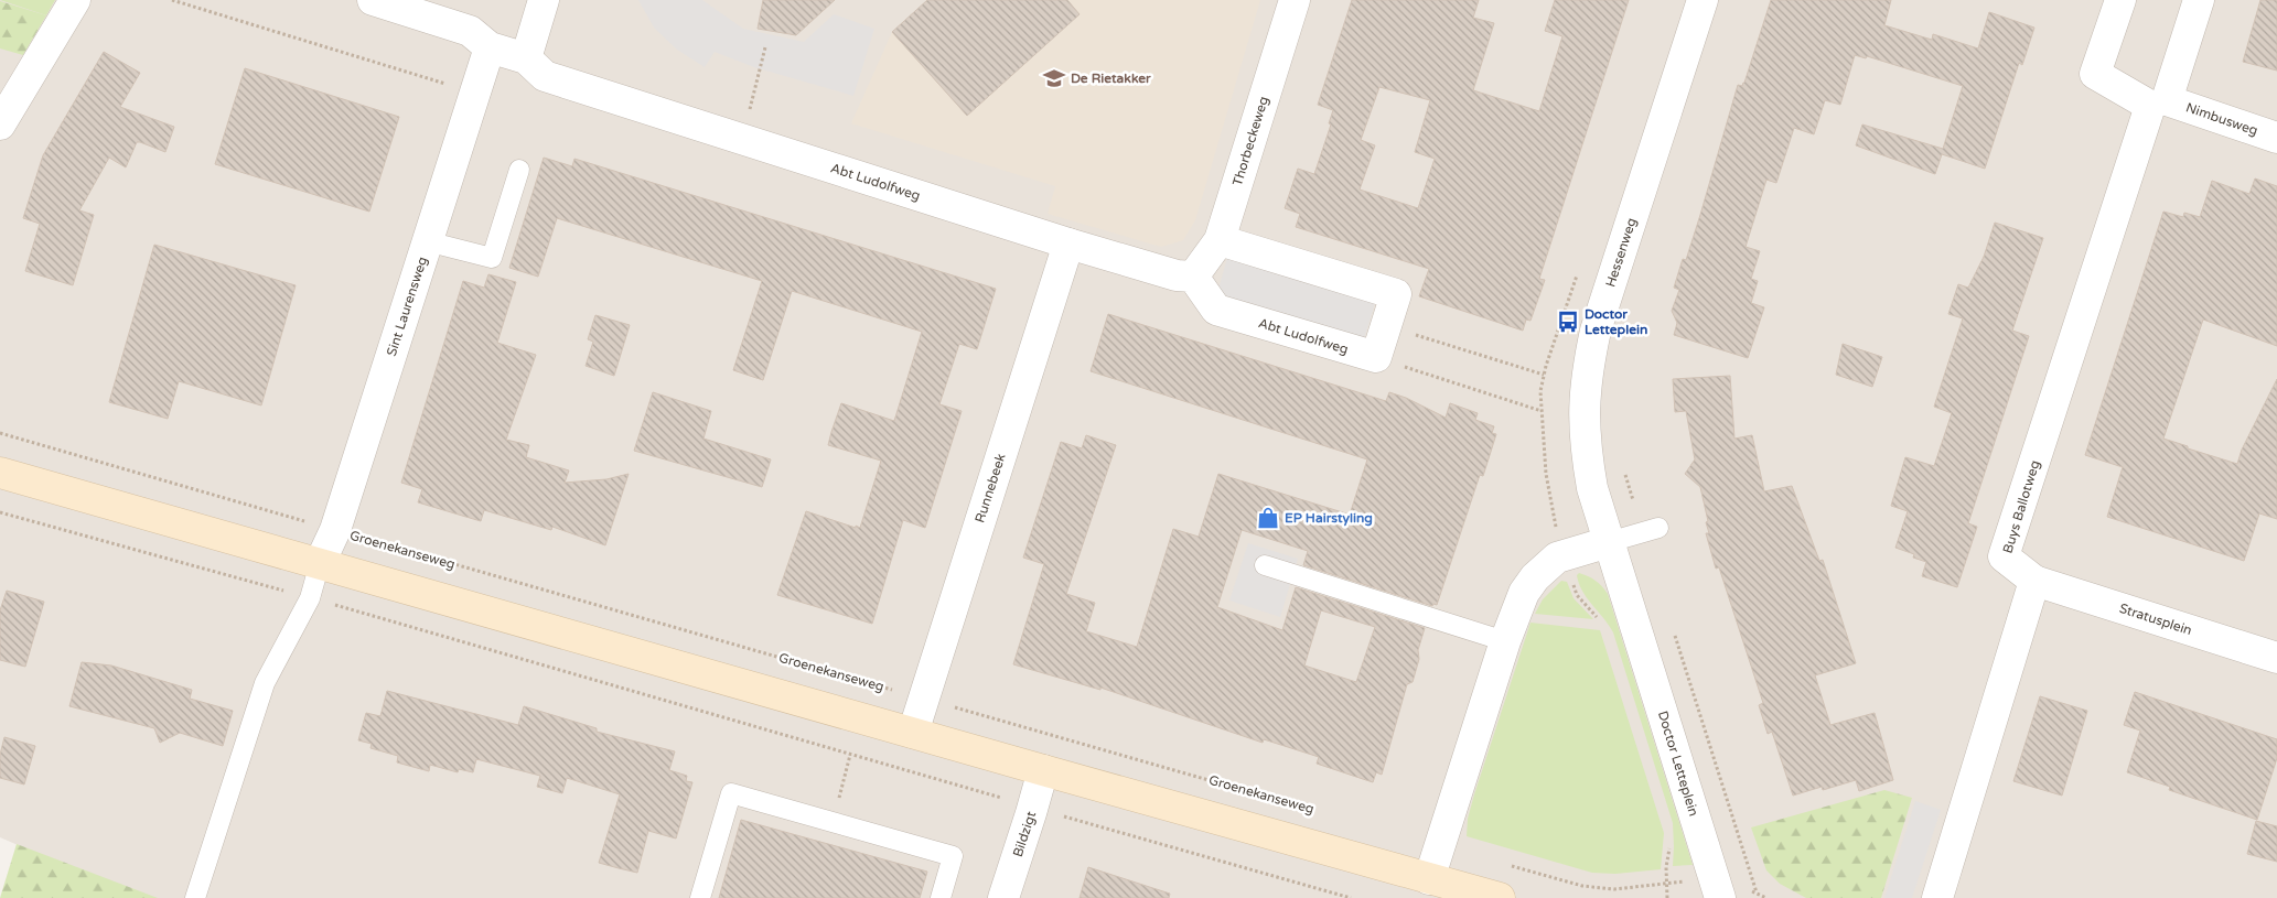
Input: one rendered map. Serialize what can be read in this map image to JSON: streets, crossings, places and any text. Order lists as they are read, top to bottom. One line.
{"streets":{"street":["Nimbusweg","Thorbeckeweg","Abt Ludolfweg","Hessenweg","Sint Laurensweg","Runnebeek","Buys Ballotweg","Stratusplein","Doctor Letteplein","Bildzigt"],"path":["Groenekanseweg"]},"crossings":[["Nimbusweg","Buys Ballotweg"],["Thorbeckeweg","Abt Ludolfweg"],["Abt Ludolfweg","Sint Laurensweg"],["Abt Ludolfweg","Runnebeek"],["Hessenweg","Doctor Letteplein"],["Sint Laurensweg","Groenekanseweg"],["Runnebeek","Groenekanseweg"],["Buys Ballotweg","Stratusplein"]],"places":{"school or university":["De Rietakker"],"bus stop":["Doctor Letteplein"],"shop":["EP Hairstyling"]}}
